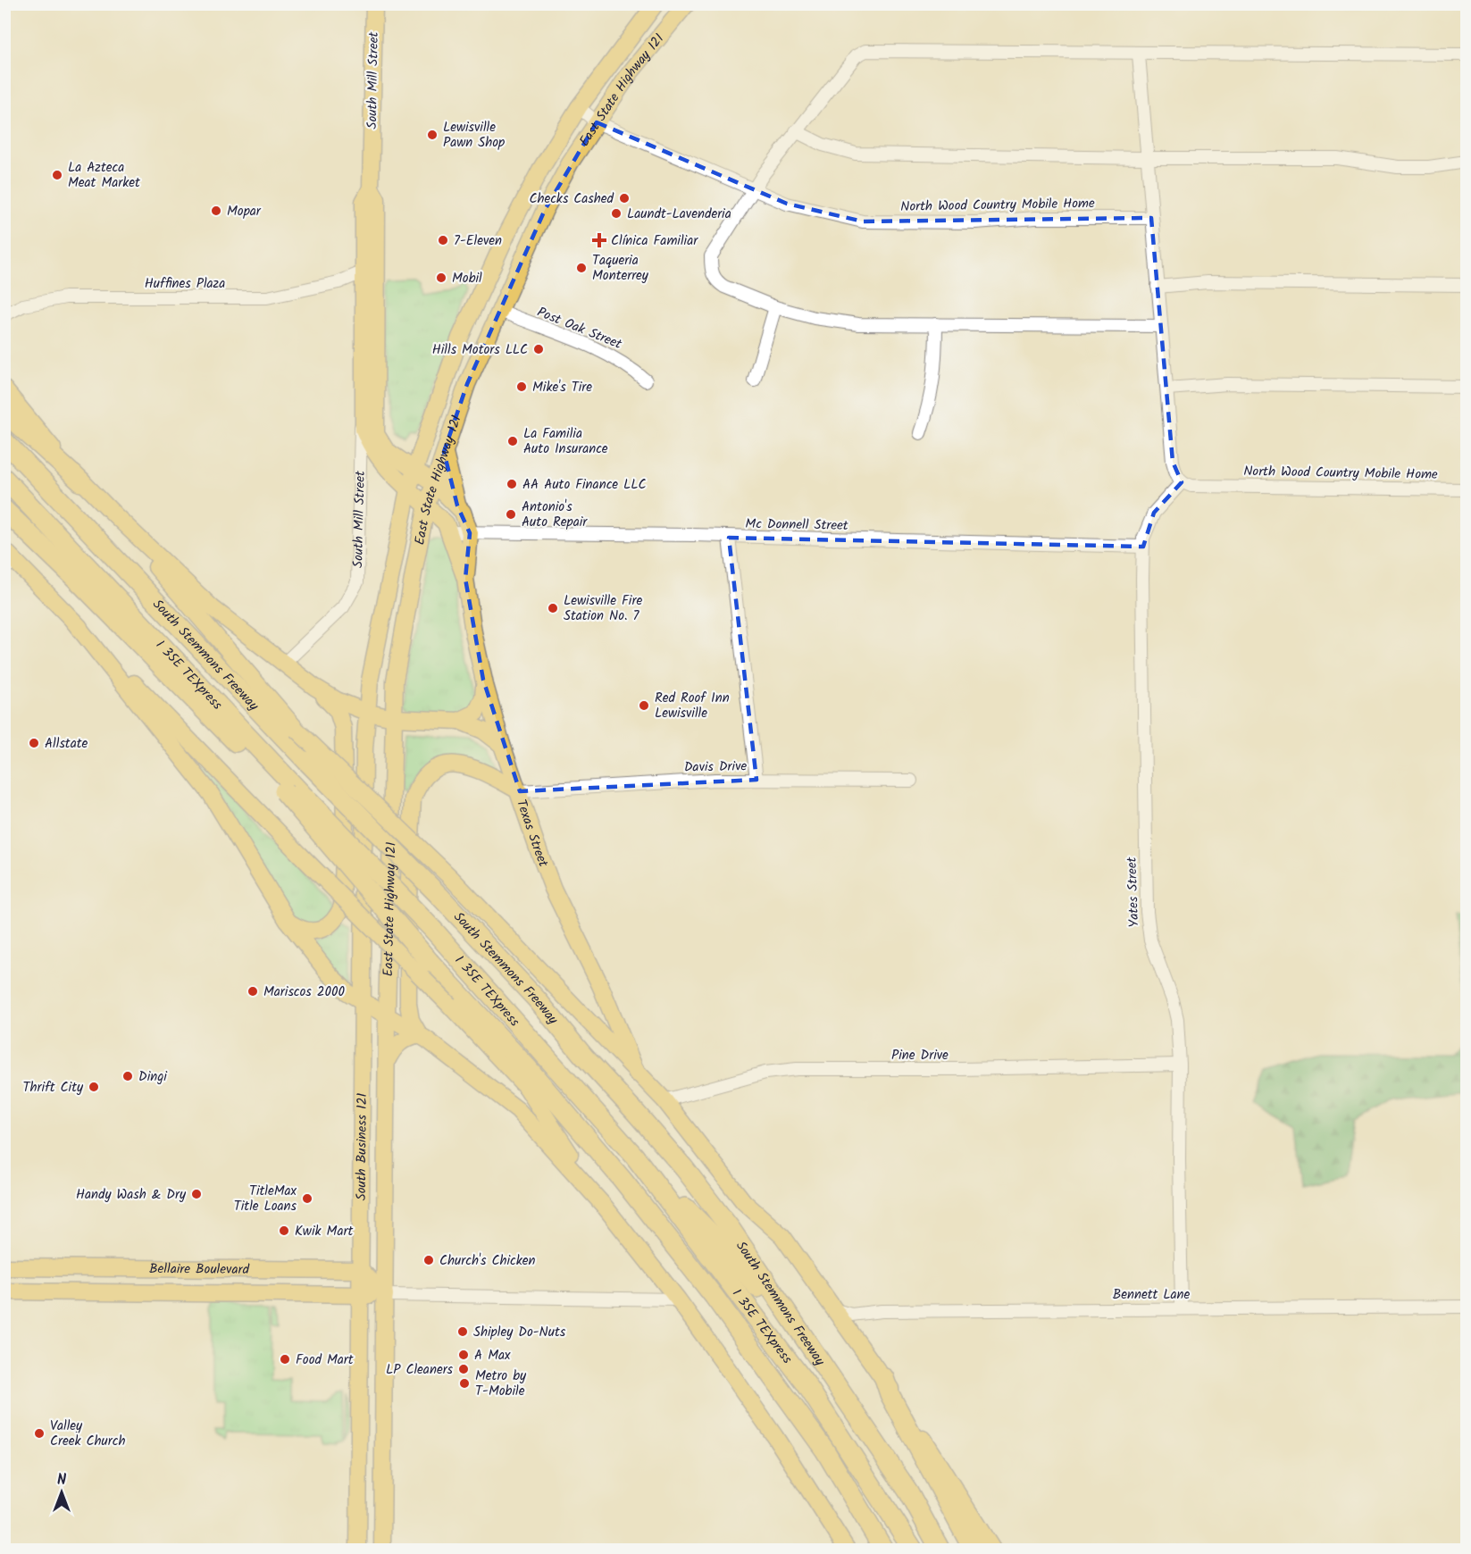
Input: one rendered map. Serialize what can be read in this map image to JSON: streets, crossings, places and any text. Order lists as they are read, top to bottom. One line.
{"streets":{"highway":["South Stemmons Freeway","I 35E TEXpress"],"main road":["South Mill Street","East State Highway 121","Texas Street","South Business 121","Bellaire Boulevard"],"street":["North Wood Country Mobile Home","Huffines Plaza","Post Oak Street","Mc Donnell Street","Davis Drive","Yates Street","Pine Drive","Bennett Lane"]},"crossings":[["South Mill Street","East State Highway 121"],["South Mill Street","Huffines Plaza"],["South Mill Street","South Stemmons Freeway"],["South Mill Street","Texas Street"],["East State Highway 121","North Wood Country Mobile Home"],["East State Highway 121","Post Oak Street"],["East State Highway 121","South Stemmons Freeway"],["East State Highway 121","Texas Street"],["East State Highway 121","South Business 121"],["North Wood Country Mobile Home","Yates Street"],["Mc Donnell Street","Texas Street"],["Mc Donnell Street","Yates Street"],["South Stemmons Freeway","Texas Street"],["South Stemmons Freeway","Pine Drive"],["South Stemmons Freeway","Bennett Lane"],["Davis Drive","Texas Street"],["Yates Street","Pine Drive"],["Yates Street","Bennett Lane"],["South Business 121","Bellaire Boulevard"]],"places":{"other":["Lewisville Pawn Shop","La Azteca Meat Market","Checks Cashed","Mopar","Laundt-Lavenderia","7-Eleven","Taqueria Monterrey","Mobil","Hills Motors LLC","Mike's Tire","La Familia Auto Insurance","AA Auto Finance LLC","Antonio's Auto Repair","Lewisville Fire Station No. 7","Red Roof Inn Lewisville","Allstate","Mariscos 2000","Dingi","Thrift City","Handy Wash & Dry","TitleMax Title Loans","Kwik Mart","Church's Chicken","Shipley Do-Nuts","A Max","Food Mart","LP Cleaners","Metro by T-Mobile","Valley Creek Church"],"health":["Clínica Familiar"]},"north":"top"}
